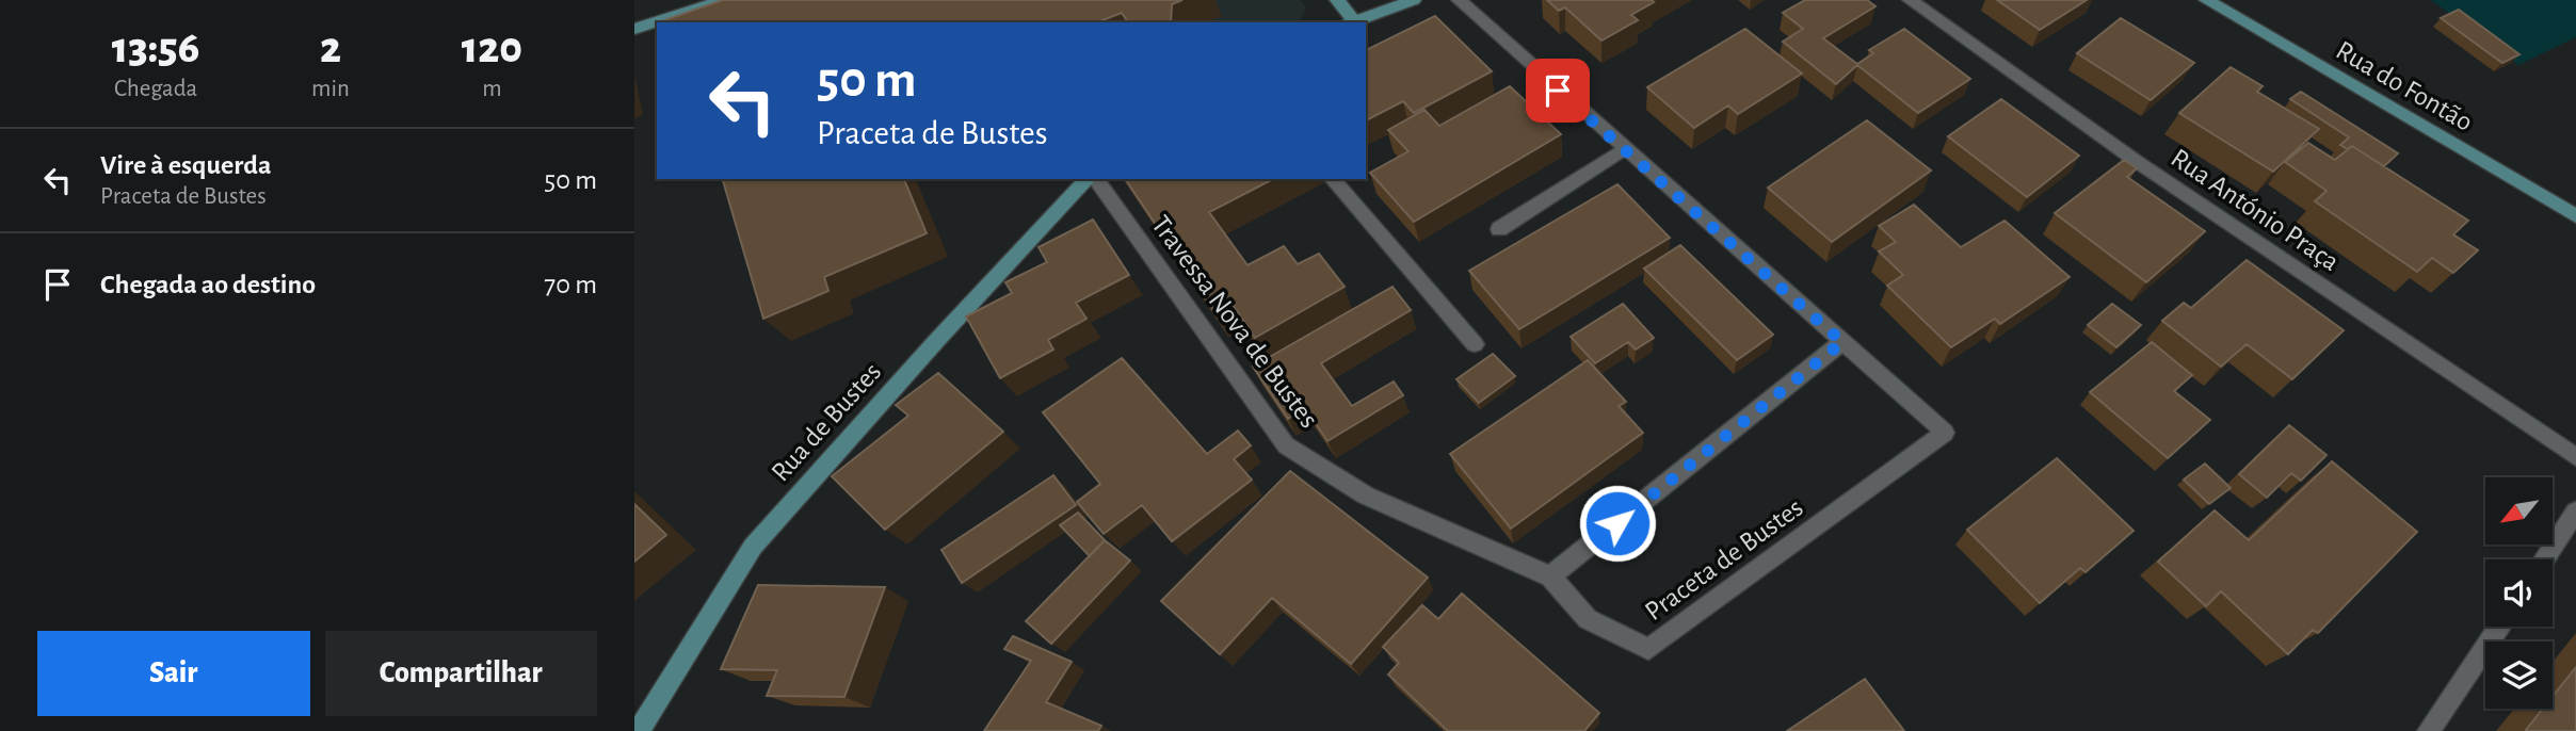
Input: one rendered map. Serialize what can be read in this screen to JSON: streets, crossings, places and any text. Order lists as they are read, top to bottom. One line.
{"streets":{"main road":["Rua do Fontão","Rua de Bustes"],"street":["Rua António Praça","Travessa Nova de Bustes","Praceta de Bustes"]},"crossings":[["Travessa Nova de Bustes","Praceta de Bustes"]],"north":"bottom left","page":{"eta":["13:56","Chegada","2","min","120","m"],"turn":["50 m","Praceta de Bustes"],"list":[{"name":"Vire à esquerda","note":"Praceta de Bustes","value":"50 m"},{"name":"Chegada ao destino","value":"70 m"}],"buttons":["Sair","Compartilhar"]}}
